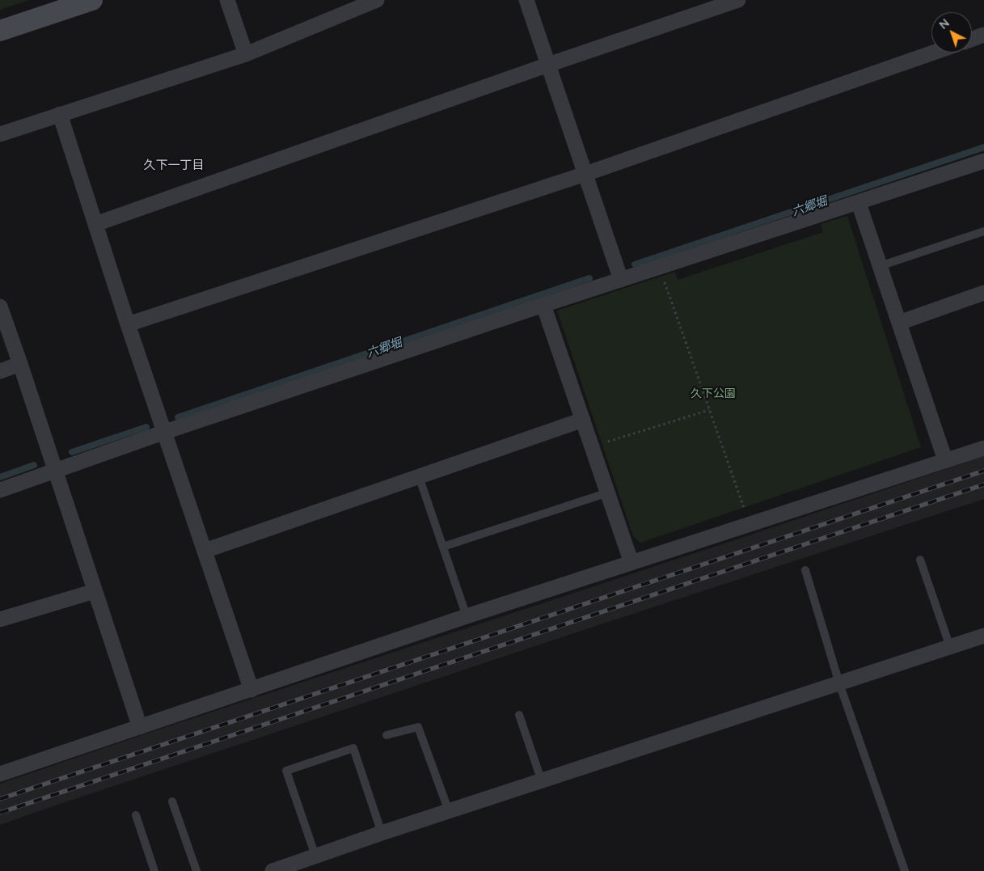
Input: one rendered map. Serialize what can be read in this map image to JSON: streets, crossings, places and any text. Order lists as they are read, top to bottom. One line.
{"districts":["久下一丁目"],"water":["六郷堀"],"parks":["久下公園"],"north":"top left"}
